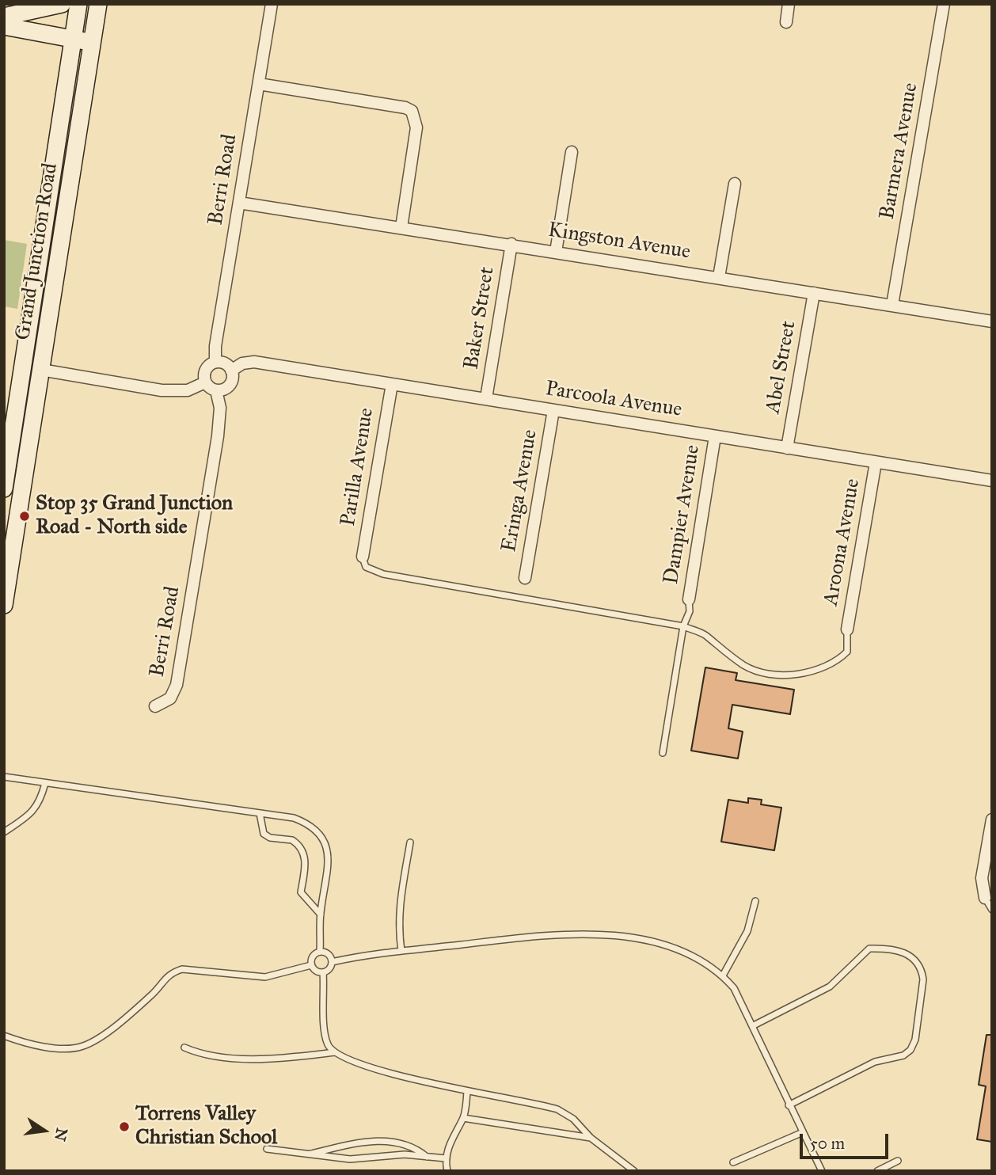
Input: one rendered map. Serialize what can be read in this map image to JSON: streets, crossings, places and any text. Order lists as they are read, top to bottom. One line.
{"streets":{"main road":["Grand Junction Road"],"street":["Barmera Avenue","Berri Road","Kingston Avenue","Baker Street","Abel Street","Parcoola Avenue","Parilla Avenue","Eringa Avenue","Dampier Avenue","Aroona Avenue"]},"crossings":[["Barmera Avenue","Kingston Avenue"],["Berri Road","Kingston Avenue"],["Berri Road","Parcoola Avenue"],["Kingston Avenue","Baker Street"],["Kingston Avenue","Abel Street"],["Baker Street","Parcoola Avenue"],["Abel Street","Parcoola Avenue"],["Parcoola Avenue","Parilla Avenue"],["Parcoola Avenue","Eringa Avenue"],["Parcoola Avenue","Dampier Avenue"],["Parcoola Avenue","Aroona Avenue"]],"places":["Stop 35 Grand Junction Road - North side","Torrens Valley Christian School"],"scale_bar":"50 m","north":"right"}
